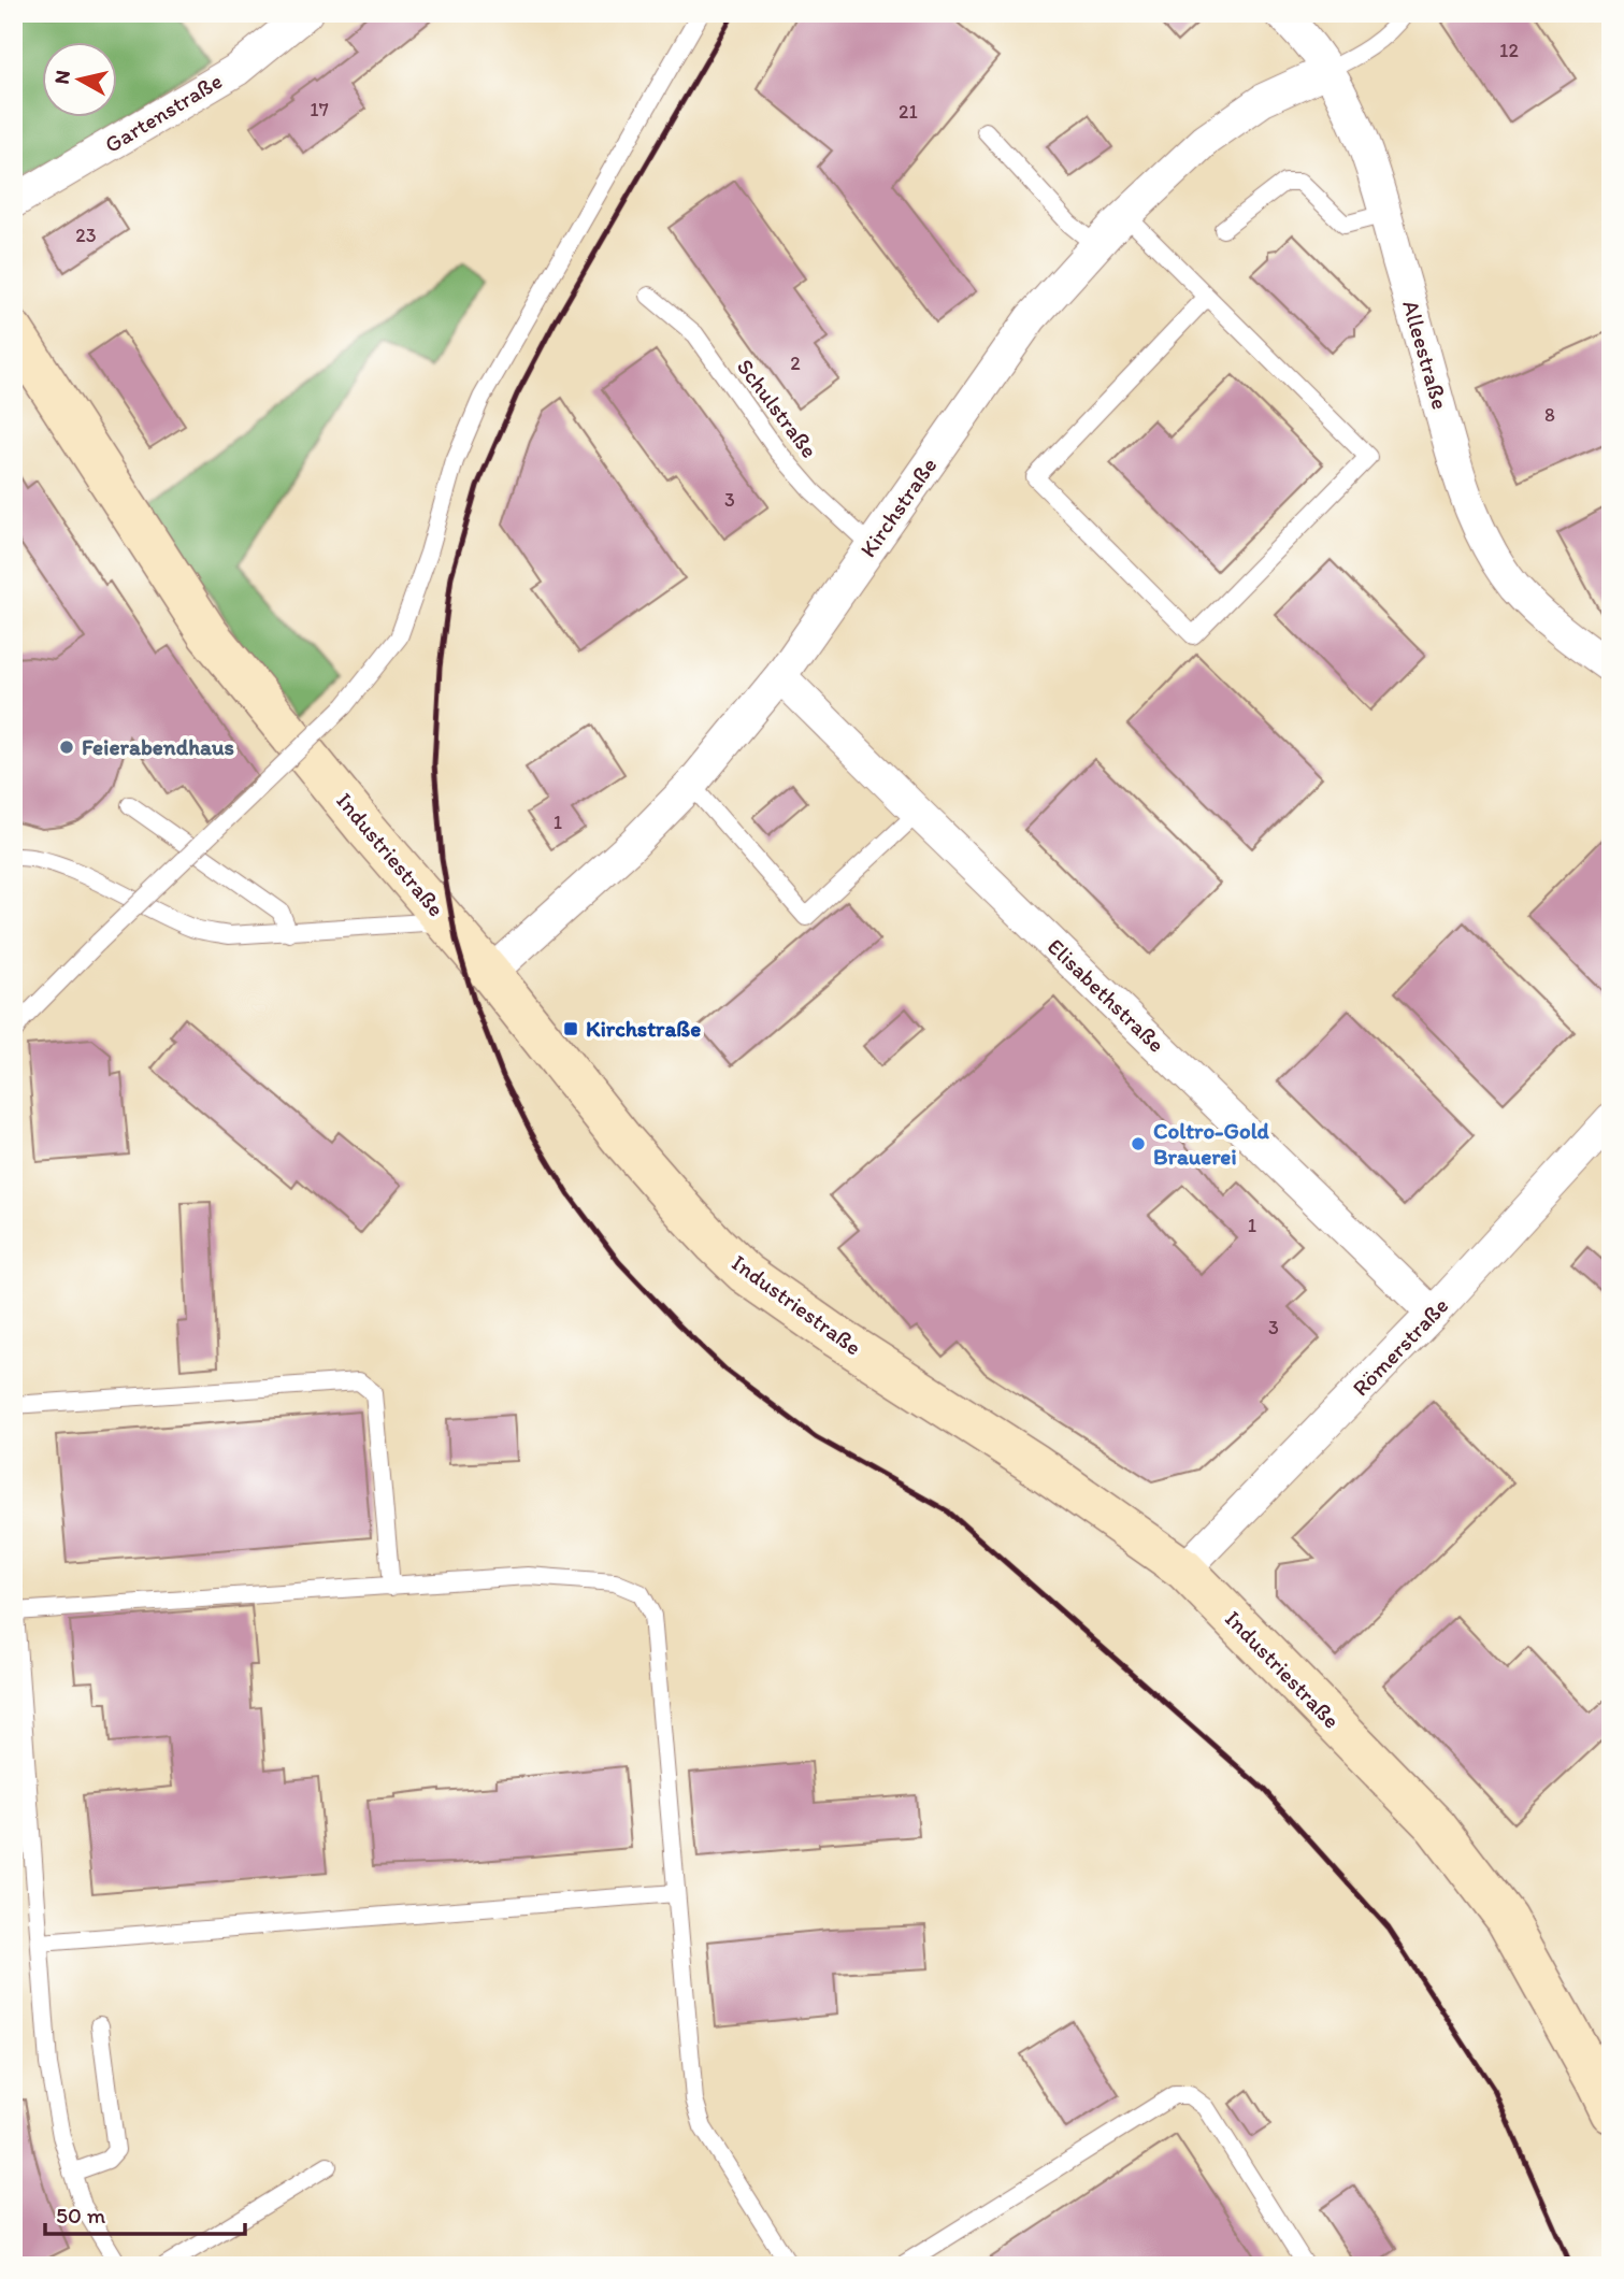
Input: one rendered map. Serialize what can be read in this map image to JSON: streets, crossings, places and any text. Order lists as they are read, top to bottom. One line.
{"streets":{"main road":["Industriestraße"],"street":["Gartenstraße","Alleestraße","Kirchstraße","Elisabethstraße","Römerstraße"],"lane":["Schulstraße"]},"crossings":[["Alleestraße","Kirchstraße"],["Schulstraße","Kirchstraße"],["Kirchstraße","Industriestraße"],["Kirchstraße","Elisabethstraße"],["Industriestraße","Römerstraße"],["Elisabethstraße","Römerstraße"]],"places":{"other":["Feierabendhaus","Coltro-Gold Brauerei"],"transit":["Kirchstraße"]},"house_numbers":["12","17","21","23","2","8","3","1","1","3"],"scale_bar":"50 m","north":"left"}
